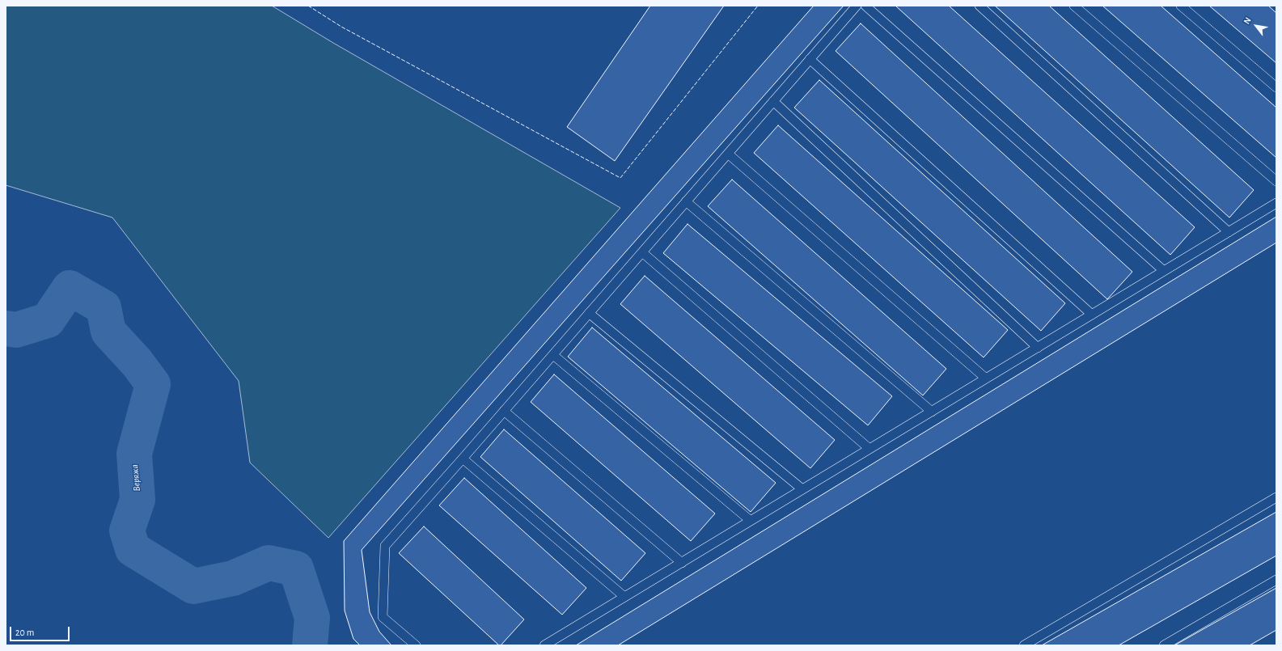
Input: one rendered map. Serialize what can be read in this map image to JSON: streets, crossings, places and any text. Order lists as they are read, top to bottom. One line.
{"water":["Веряжа"],"scale_bar":"20 m","north":"top left"}
